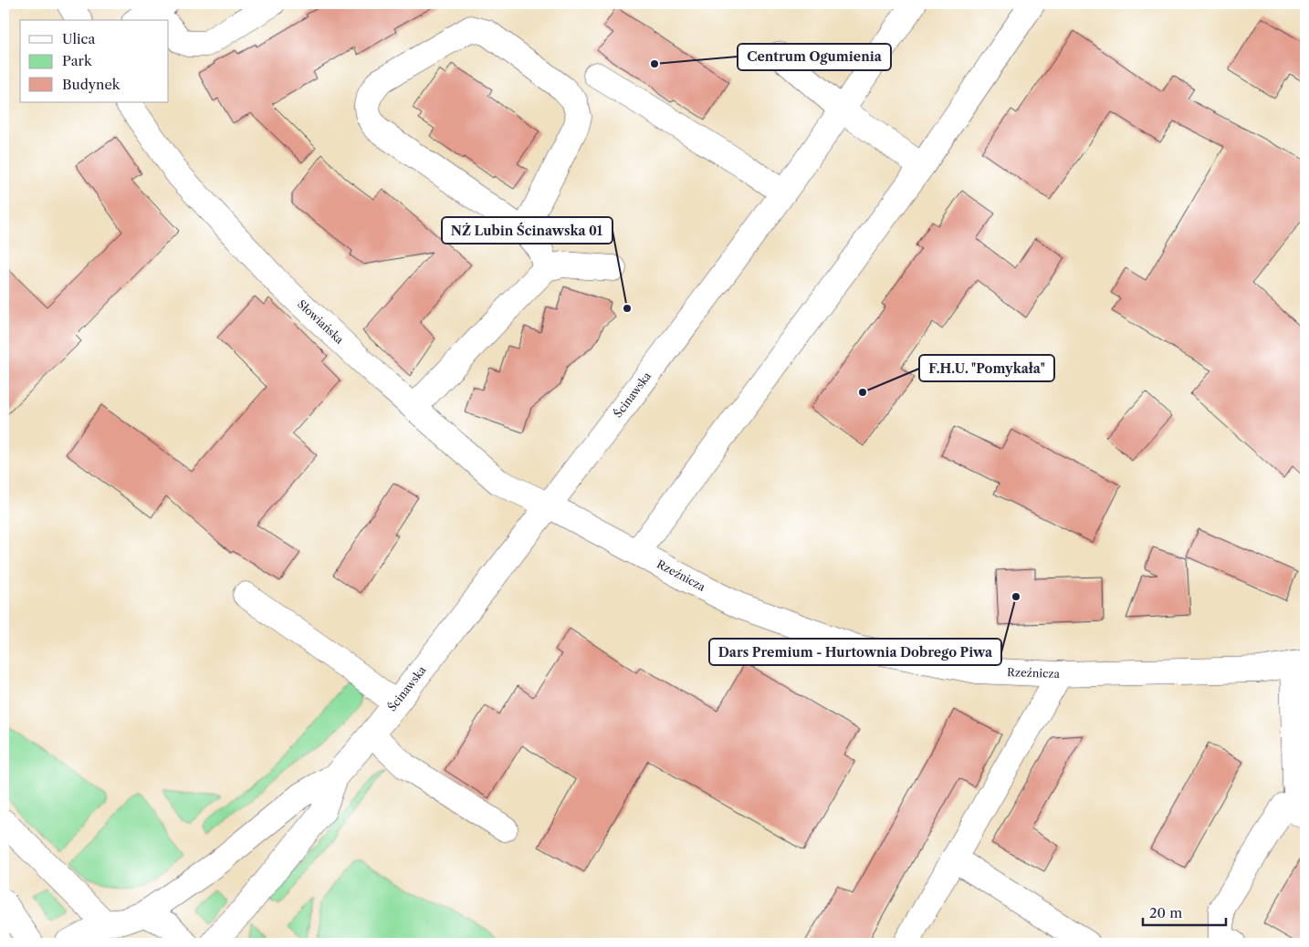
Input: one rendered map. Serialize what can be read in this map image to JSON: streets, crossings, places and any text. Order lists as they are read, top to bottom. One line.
{"streets":{"street":["Słowiańska","Ścinawska","Rzeźnicza"]},"crossings":[["Słowiańska","Ścinawska"],["Słowiańska","Rzeźnicza"],["Ścinawska","Rzeźnicza"]],"places":["Centrum Ogumienia","NŻ Lubin Ścinawska 01","F.H.U. \"Pomykała\"","Dars Premium - Hurtownia Dobrego Piwa"],"legend":["Ulica","Park","Budynek"],"scale_bar":"20 m"}
